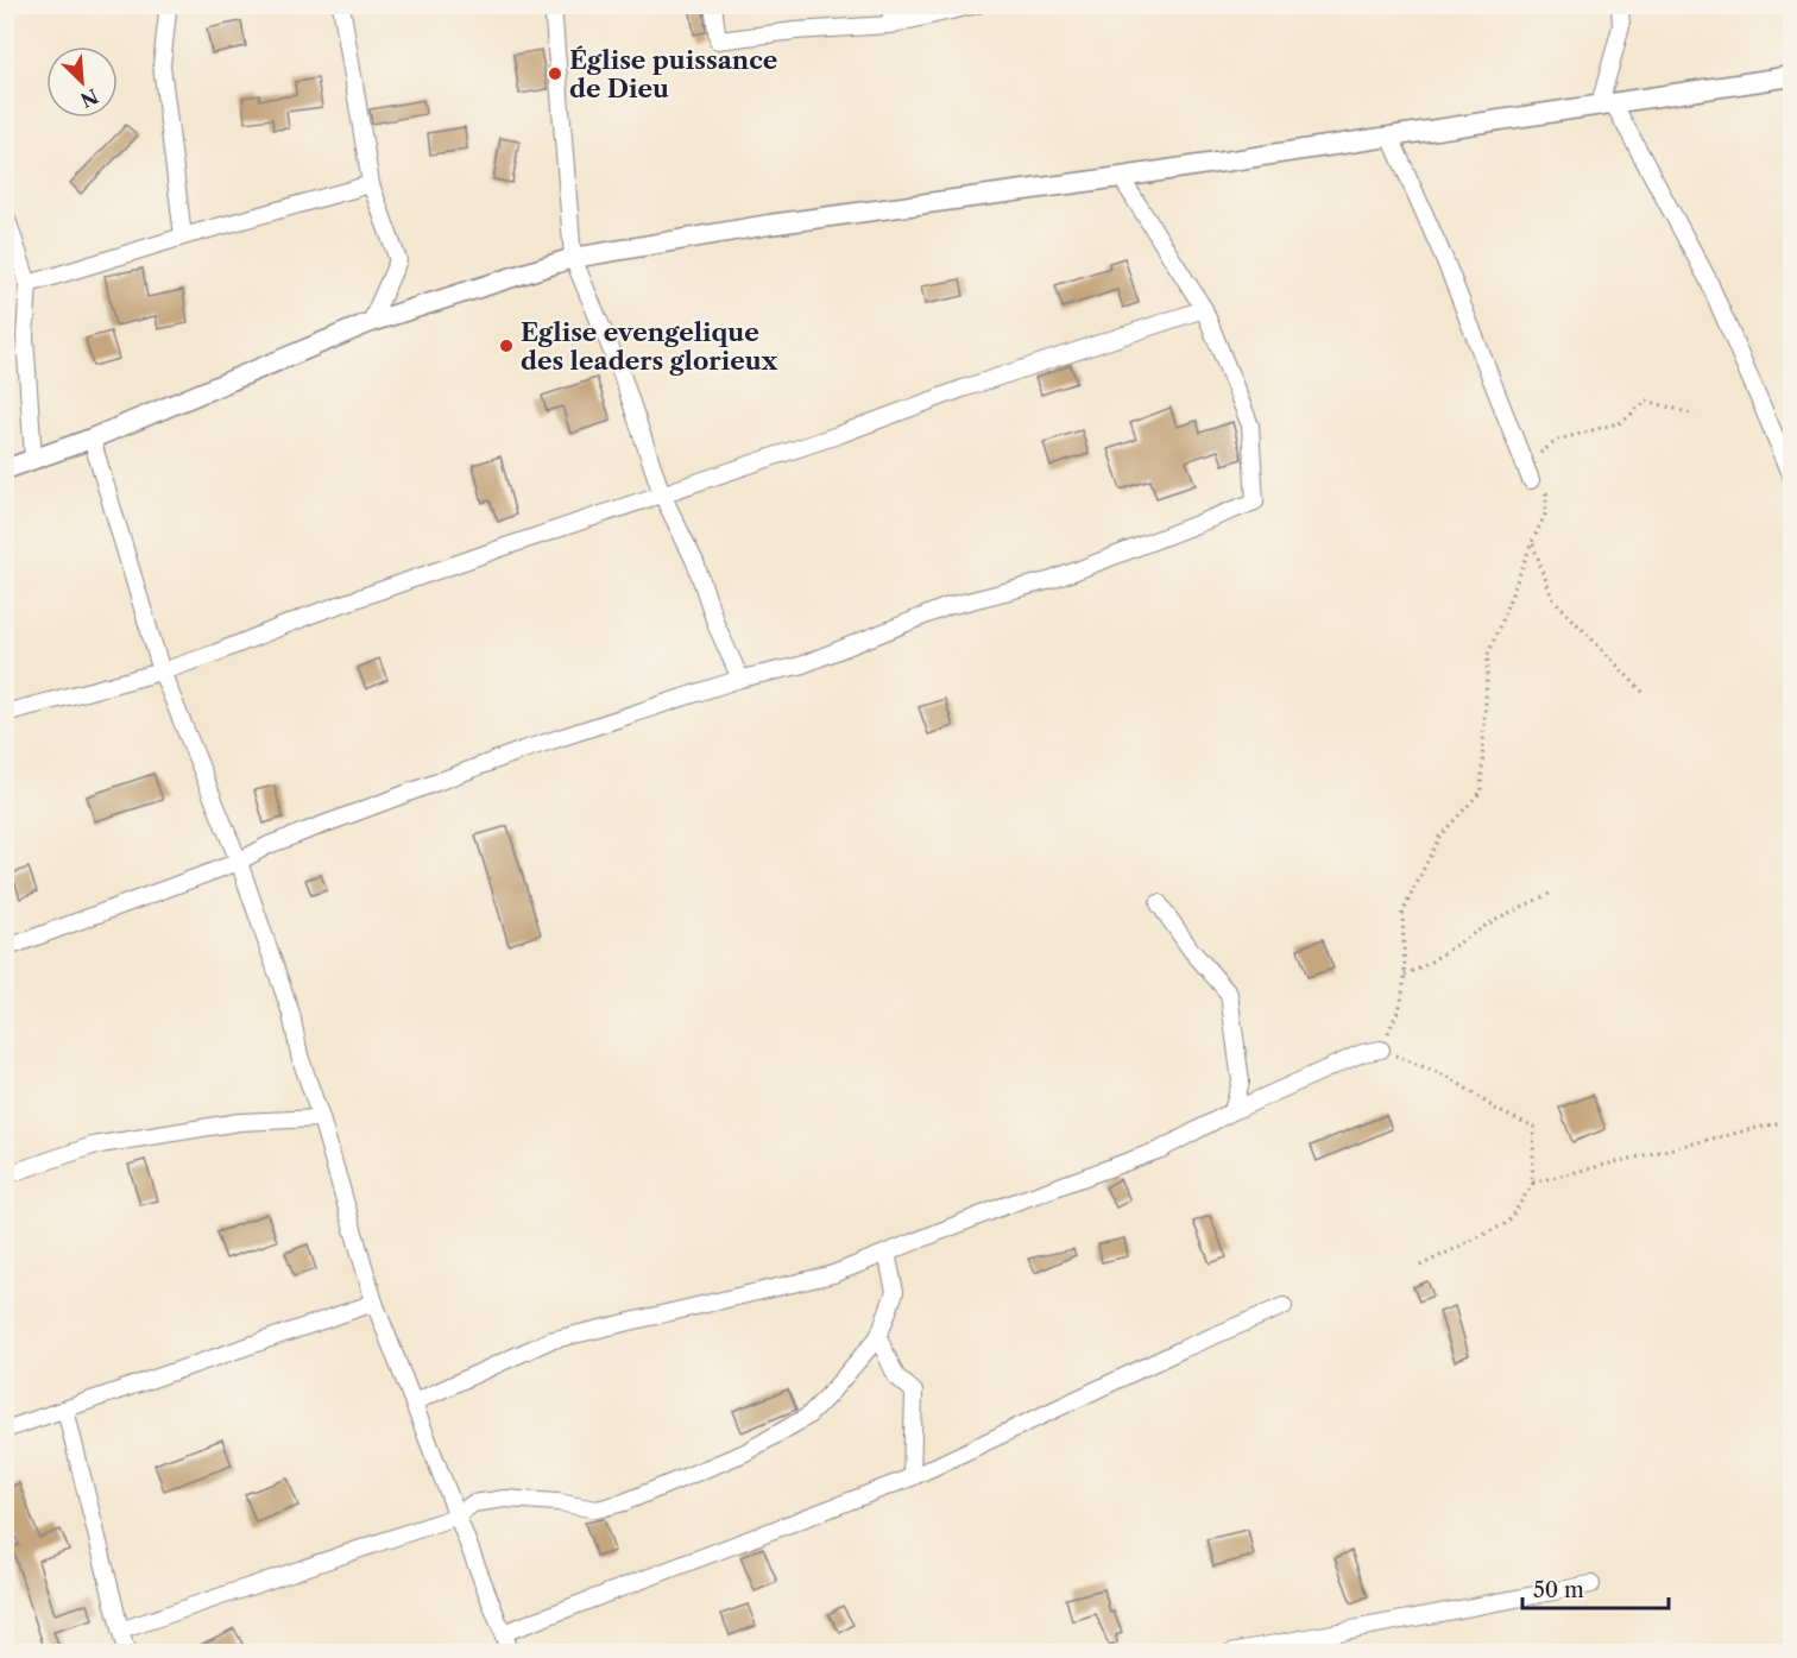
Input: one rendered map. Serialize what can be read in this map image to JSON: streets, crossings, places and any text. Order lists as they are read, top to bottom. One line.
{"places":["Église puissance de Dieu","Eglise evengelique des leaders glorieux"],"scale_bar":"50 m","north":"bottom right"}
